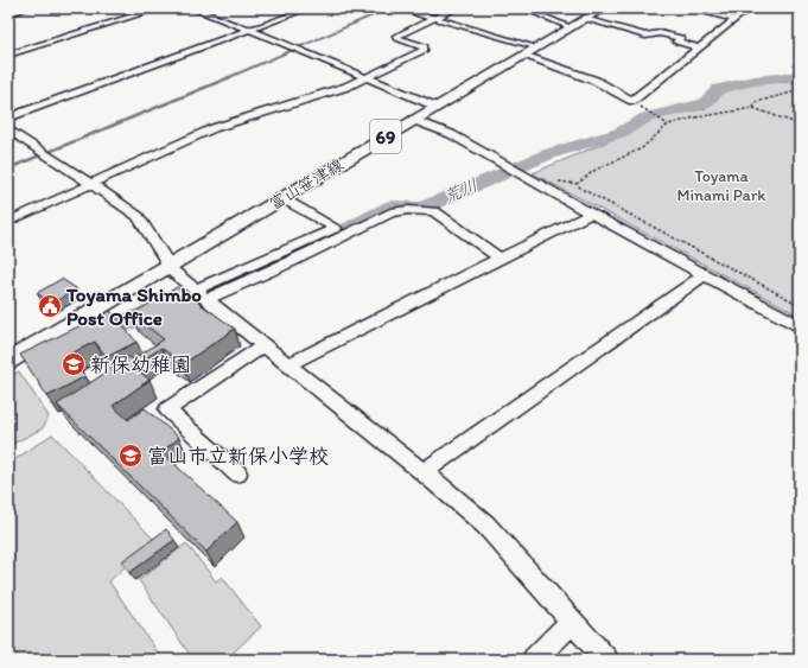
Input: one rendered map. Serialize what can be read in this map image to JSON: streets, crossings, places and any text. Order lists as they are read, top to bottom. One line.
{"streets":{"main road":["69","富山笹津線"]},"water":["荒川"],"parks":["Toyama Minami Park"],"places":{"public building":["Toyama Shimbo Post Office"],"school or university":["新保幼稚園","富山市立新保小学校"]}}
